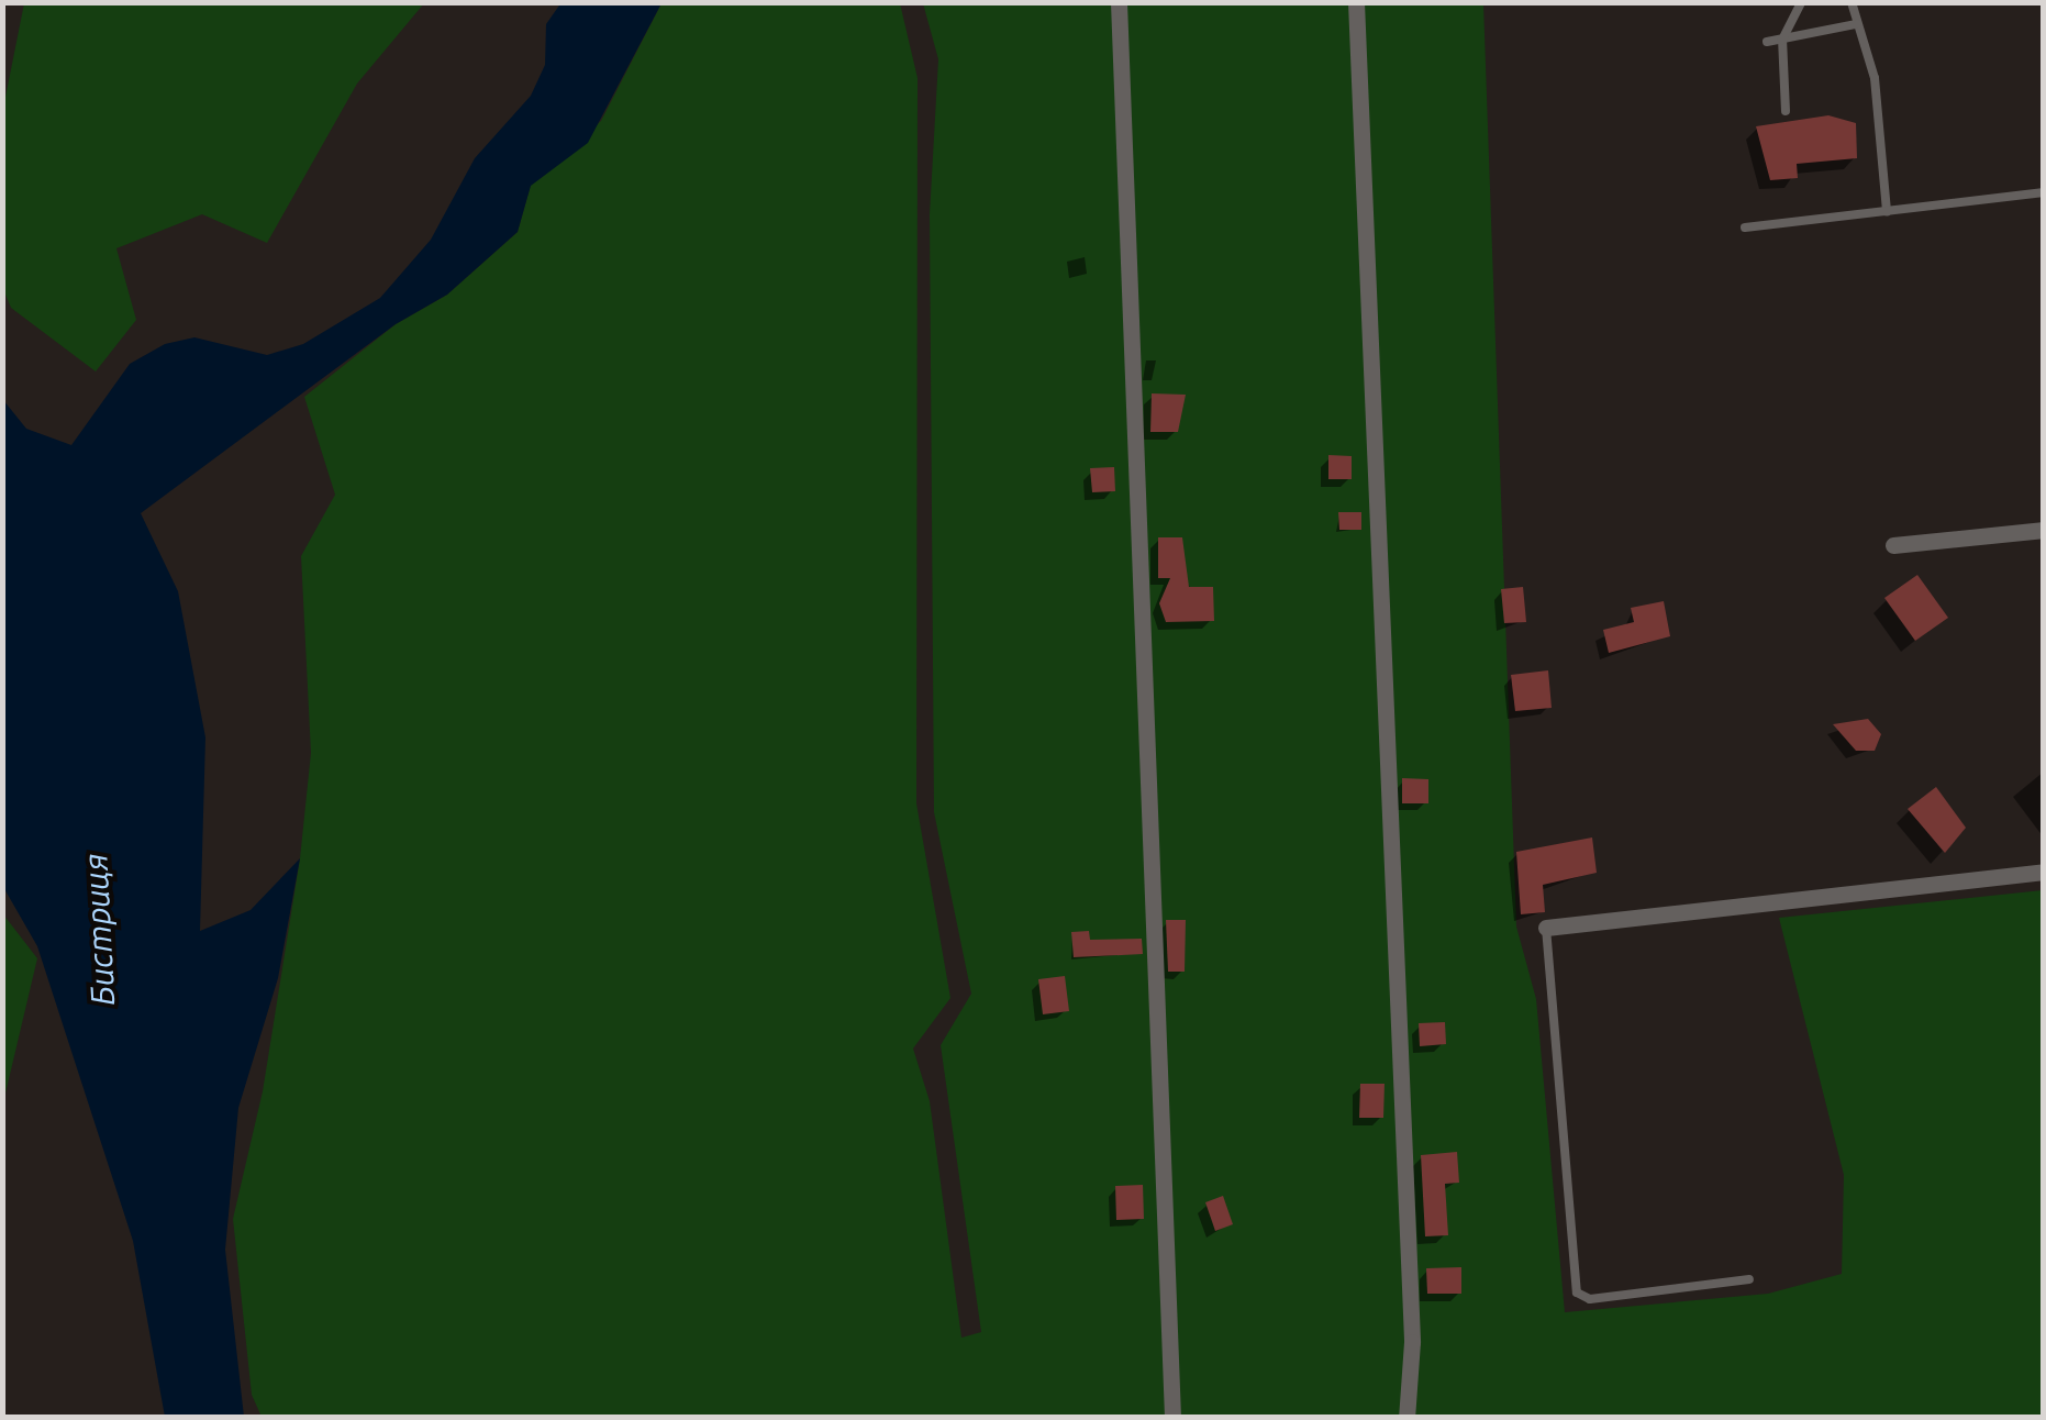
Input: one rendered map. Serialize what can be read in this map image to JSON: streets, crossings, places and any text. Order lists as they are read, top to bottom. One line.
{"water":["Бистриця"]}
